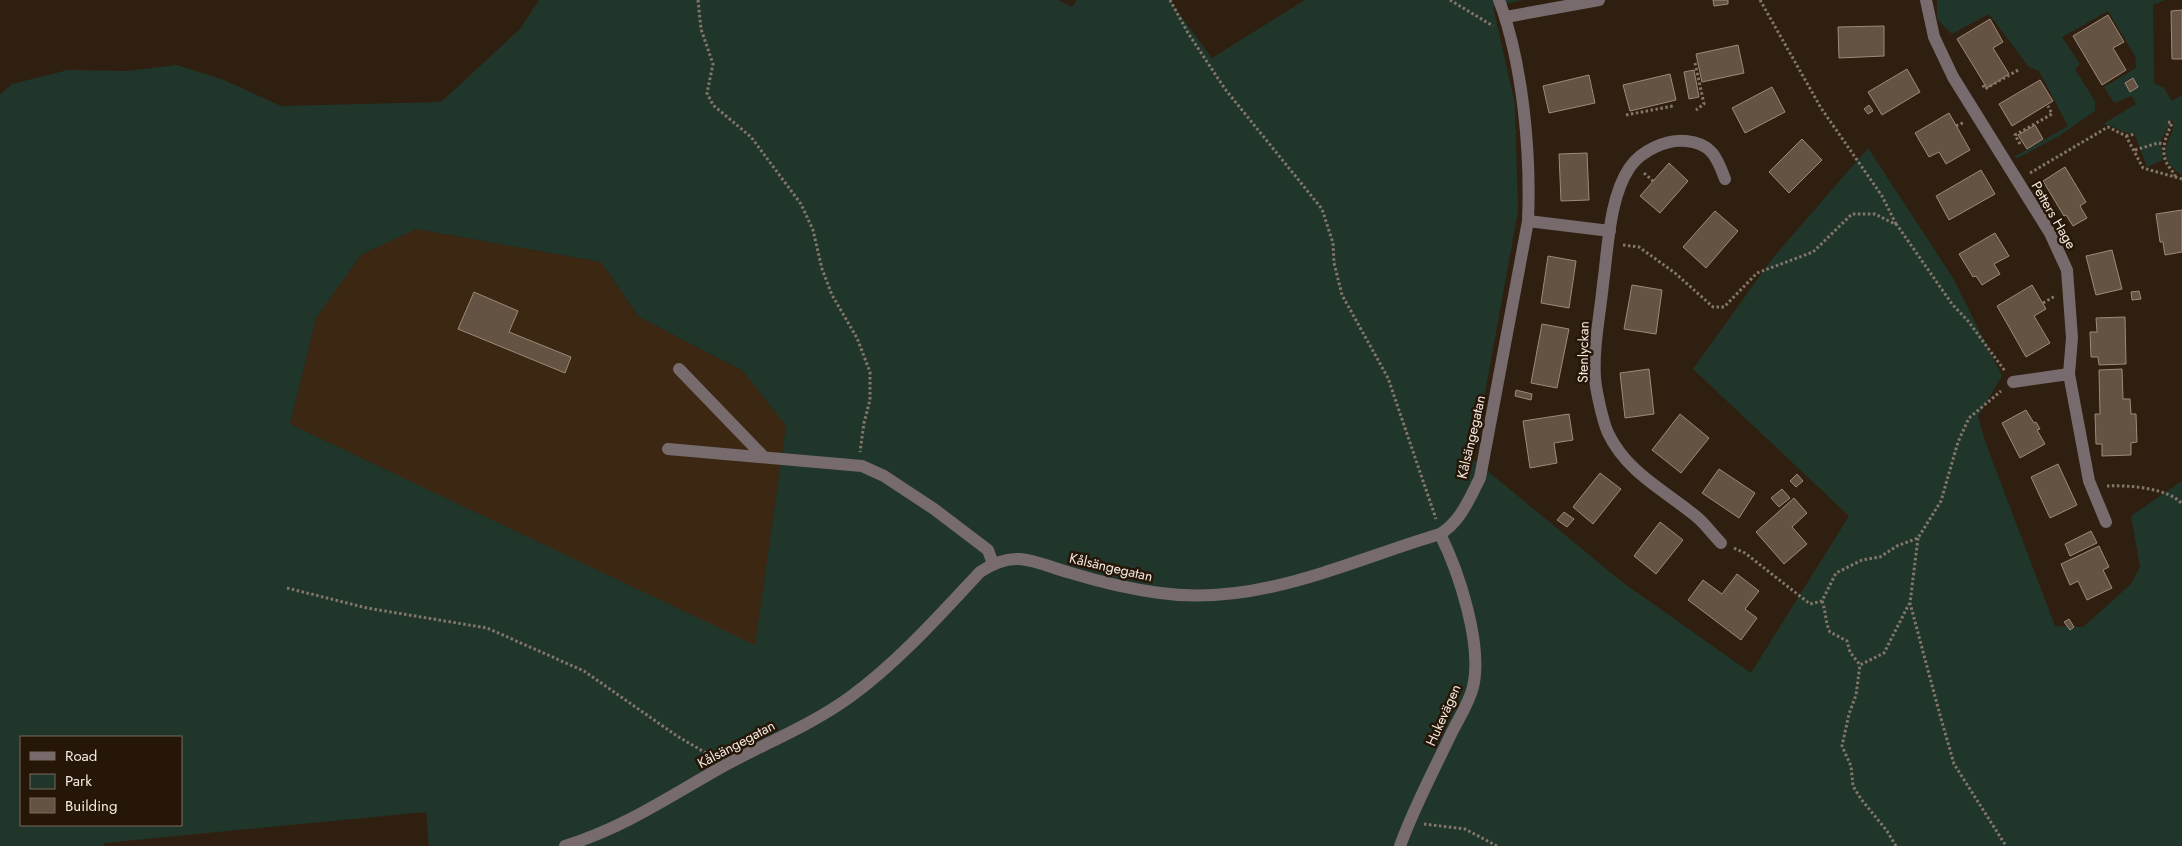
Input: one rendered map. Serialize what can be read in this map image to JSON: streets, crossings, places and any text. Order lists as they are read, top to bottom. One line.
{"streets":{"street":["Petters Hage","Stenlyckan","Kålsängegatan","Hukevägen"]},"crossings":[["Kålsängegatan","Hukevägen"]],"legend":["Road","Park","Building"]}
